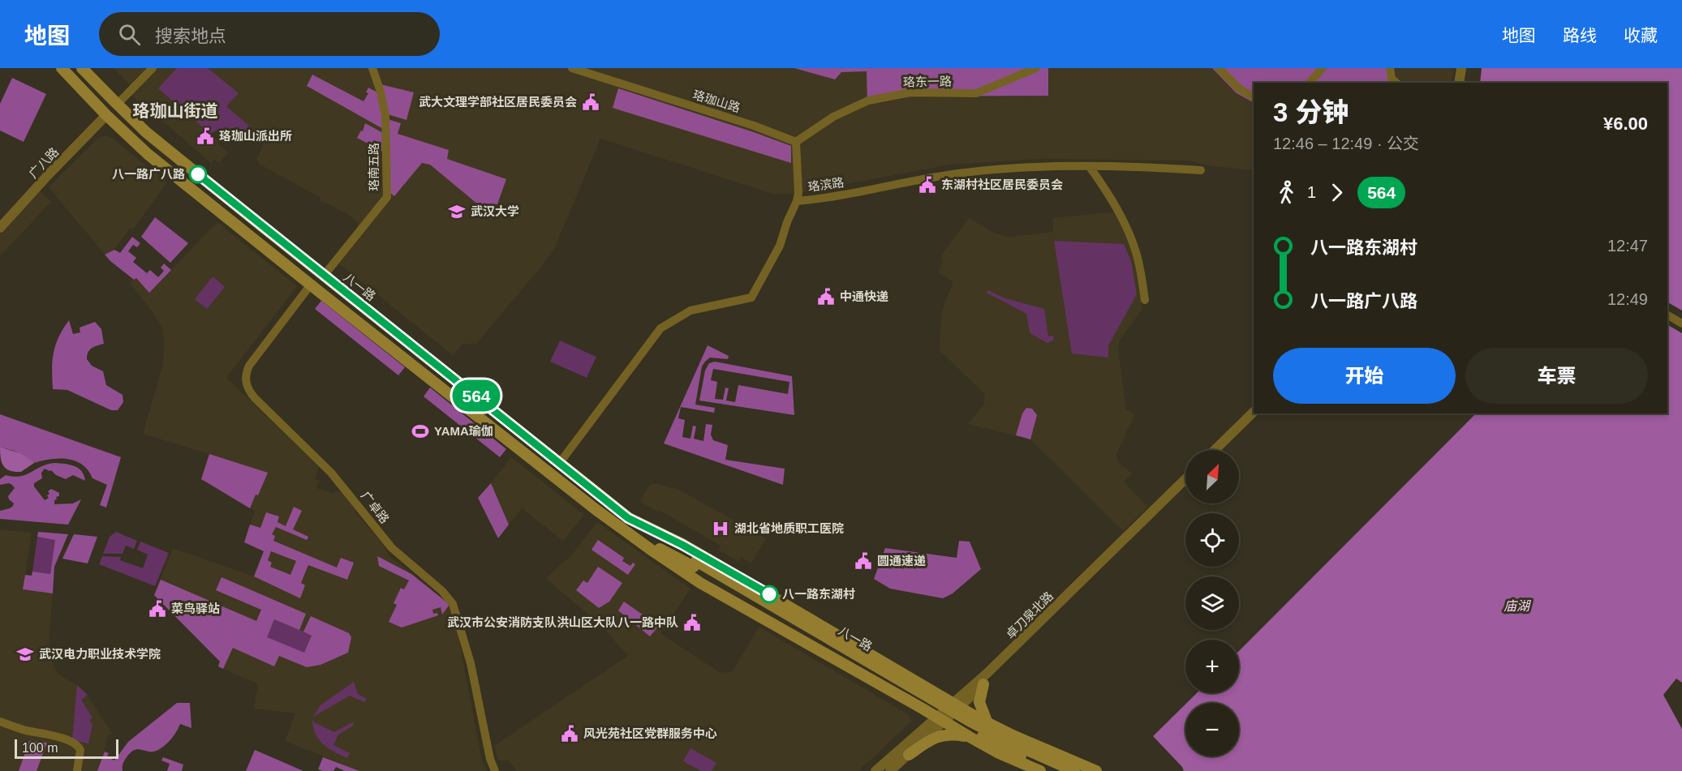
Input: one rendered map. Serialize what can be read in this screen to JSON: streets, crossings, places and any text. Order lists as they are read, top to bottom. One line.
{"streets":{"main road":["八一路"],"street":["珞东一路","珞珈山路","广八路","珞南五路","珞滨路","广卓路","卓刀泉北路"]},"crossings":[["珞东一路","珞珈山路"],["广八路","八一路"],["珞南五路","八一路"],["珞滨路","八一路"],["八一路","广卓路"],["八一路","卓刀泉北路"]],"districts":["珞珈山街道"],"water":["庙湖"],"places":{"public building":["武大文理学部社区居民委员会","珞珈山派出所","东湖村社区居民委员会","中通快递","圆通速递","菜鸟驿站","武汉市公安消防支队洪山区大队八一路中队","风光苑社区党群服务中心"],"other":["八一路广八路","八一路东湖村"],"school or university":["武汉大学","武汉电力职业技术学院"],"sports":["YAMA瑜伽"],"hospital":["湖北省地质职工医院"]},"lines":["bus line 564"],"scale_bar":"100 m","north":"top right","page":{"header":"地图","search":"搜索地点","nav":["地图","路线","收藏"],"on_map":"564","heading":["3 分钟","12:46 – 12:49 · 公交","¥6.00"],"legs":["1","564"],"list":[{"name":"八一路东湖村","value":"12:47"},{"name":"八一路广八路","value":"12:49"}],"buttons":["开始","车票"],"map_buttons":["+","−"],"scale":"100 m"}}
